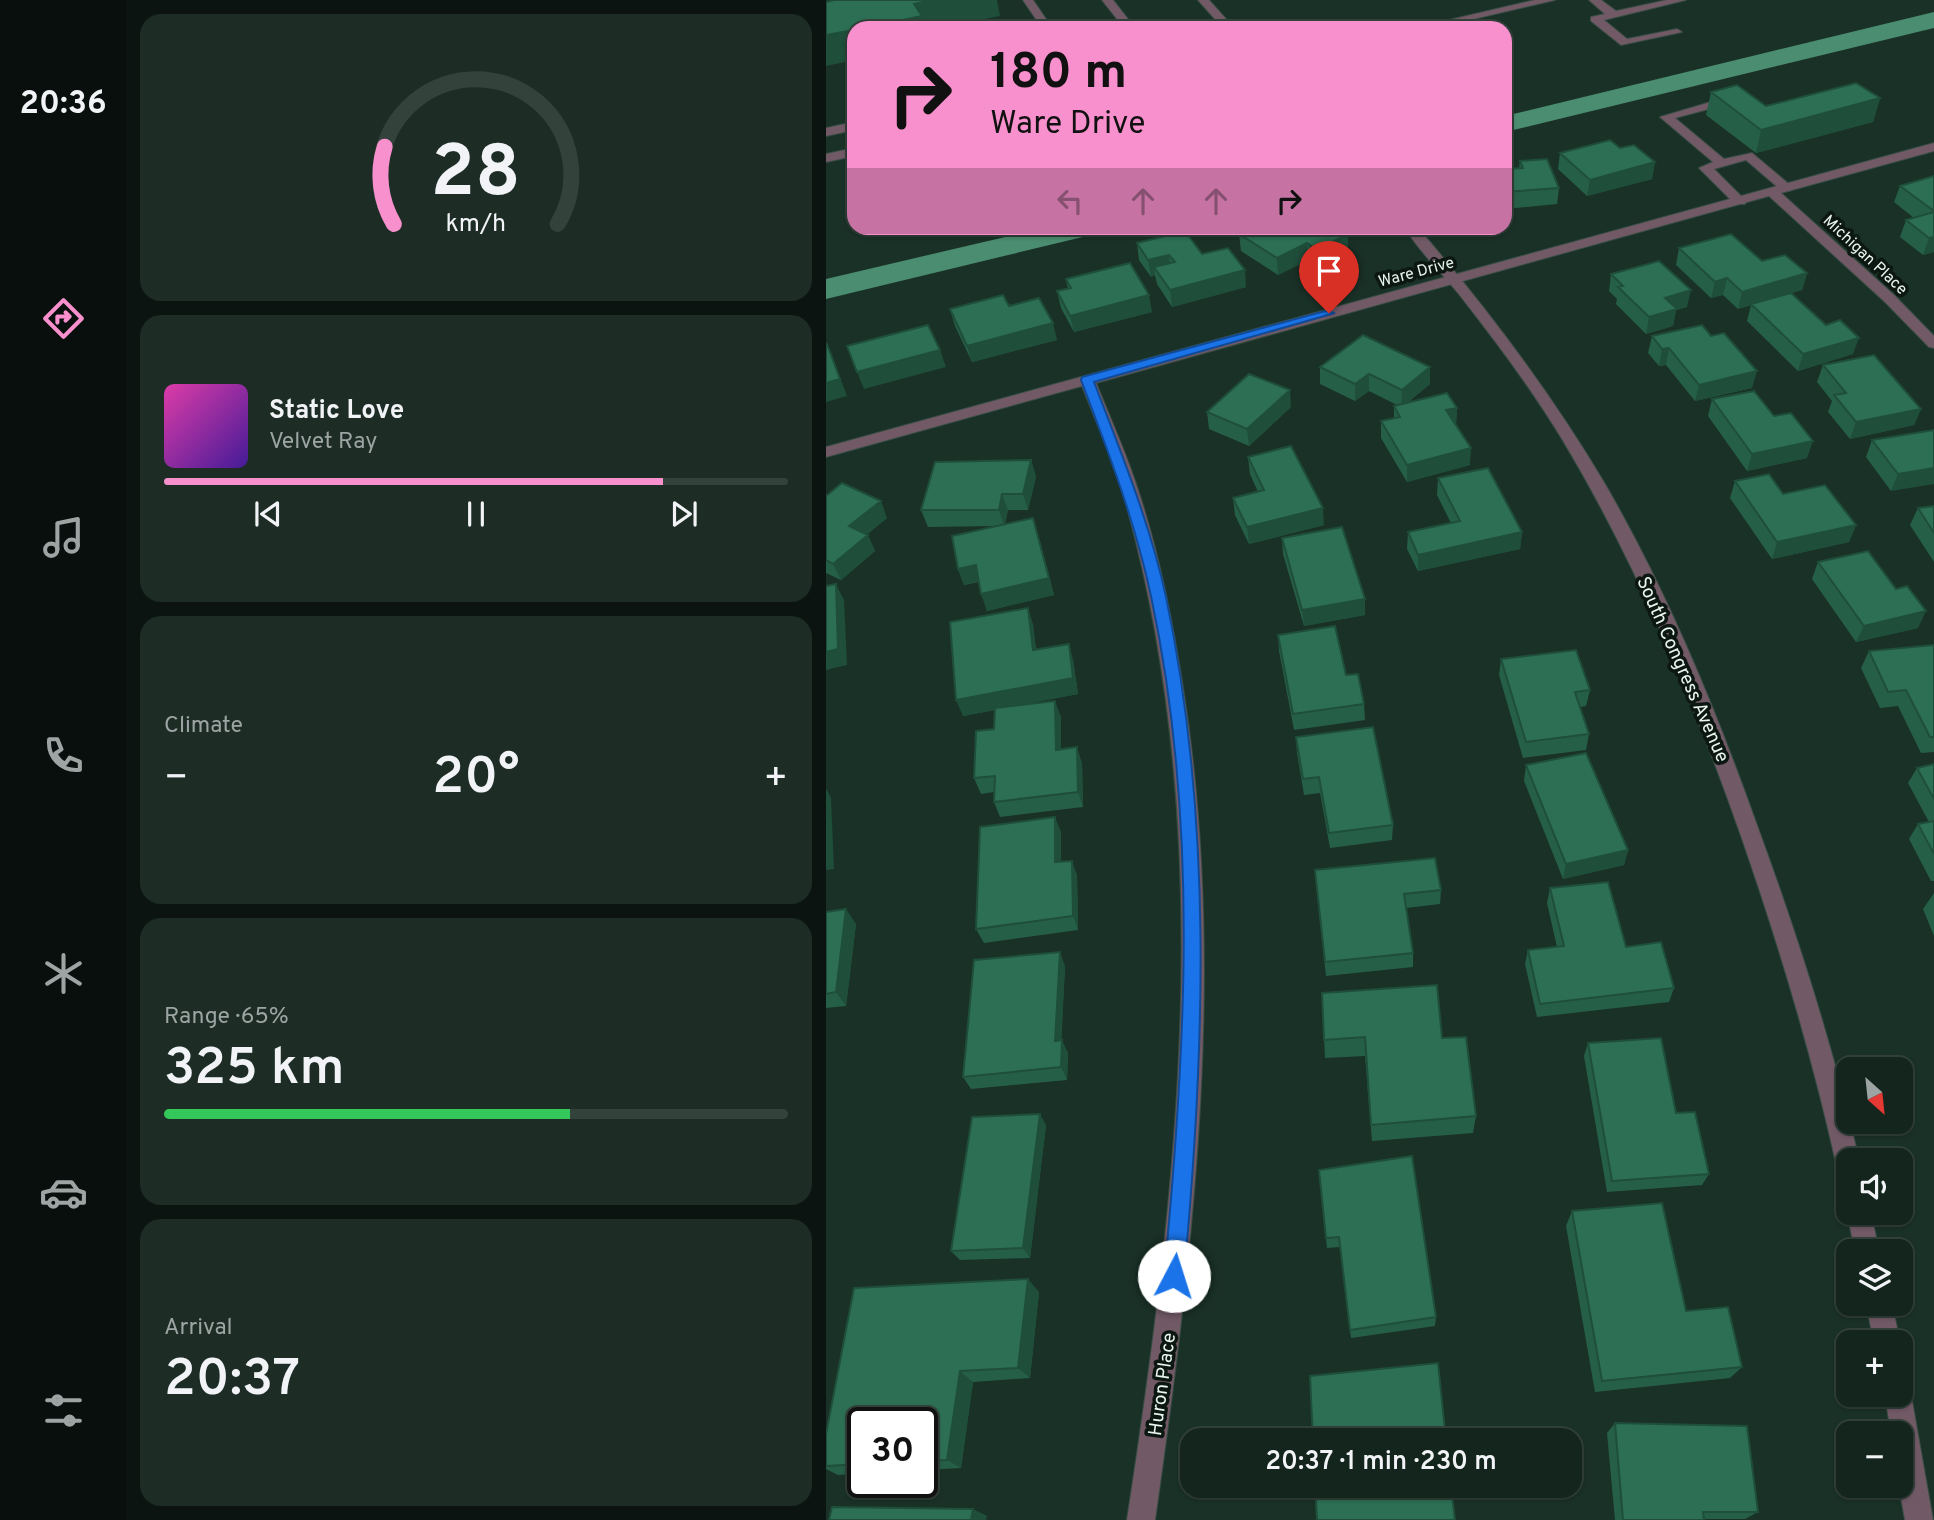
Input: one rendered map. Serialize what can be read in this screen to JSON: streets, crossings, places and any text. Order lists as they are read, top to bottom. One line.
{"streets":{"street":["Michigan Place","Ware Drive","South Congress Avenue","Huron Place"]},"crossings":[["Michigan Place","Ware Drive"],["Ware Drive","South Congress Avenue"],["Ware Drive","Huron Place"]],"north":"bottom right","page":{"tabs":"20:36","turn":["180 m","Ware Drive"],"song":["Static Love","Velvet Ray"],"tile":["Climate",["Range · 65%","325 km"],["Arrival","20:37"]],"heat":["−","20°","+"],"map_buttons":["+","−"],"limit":"30","trip":"20:37 · 1 min · 230 m","gauge":["28","km/h"]}}
